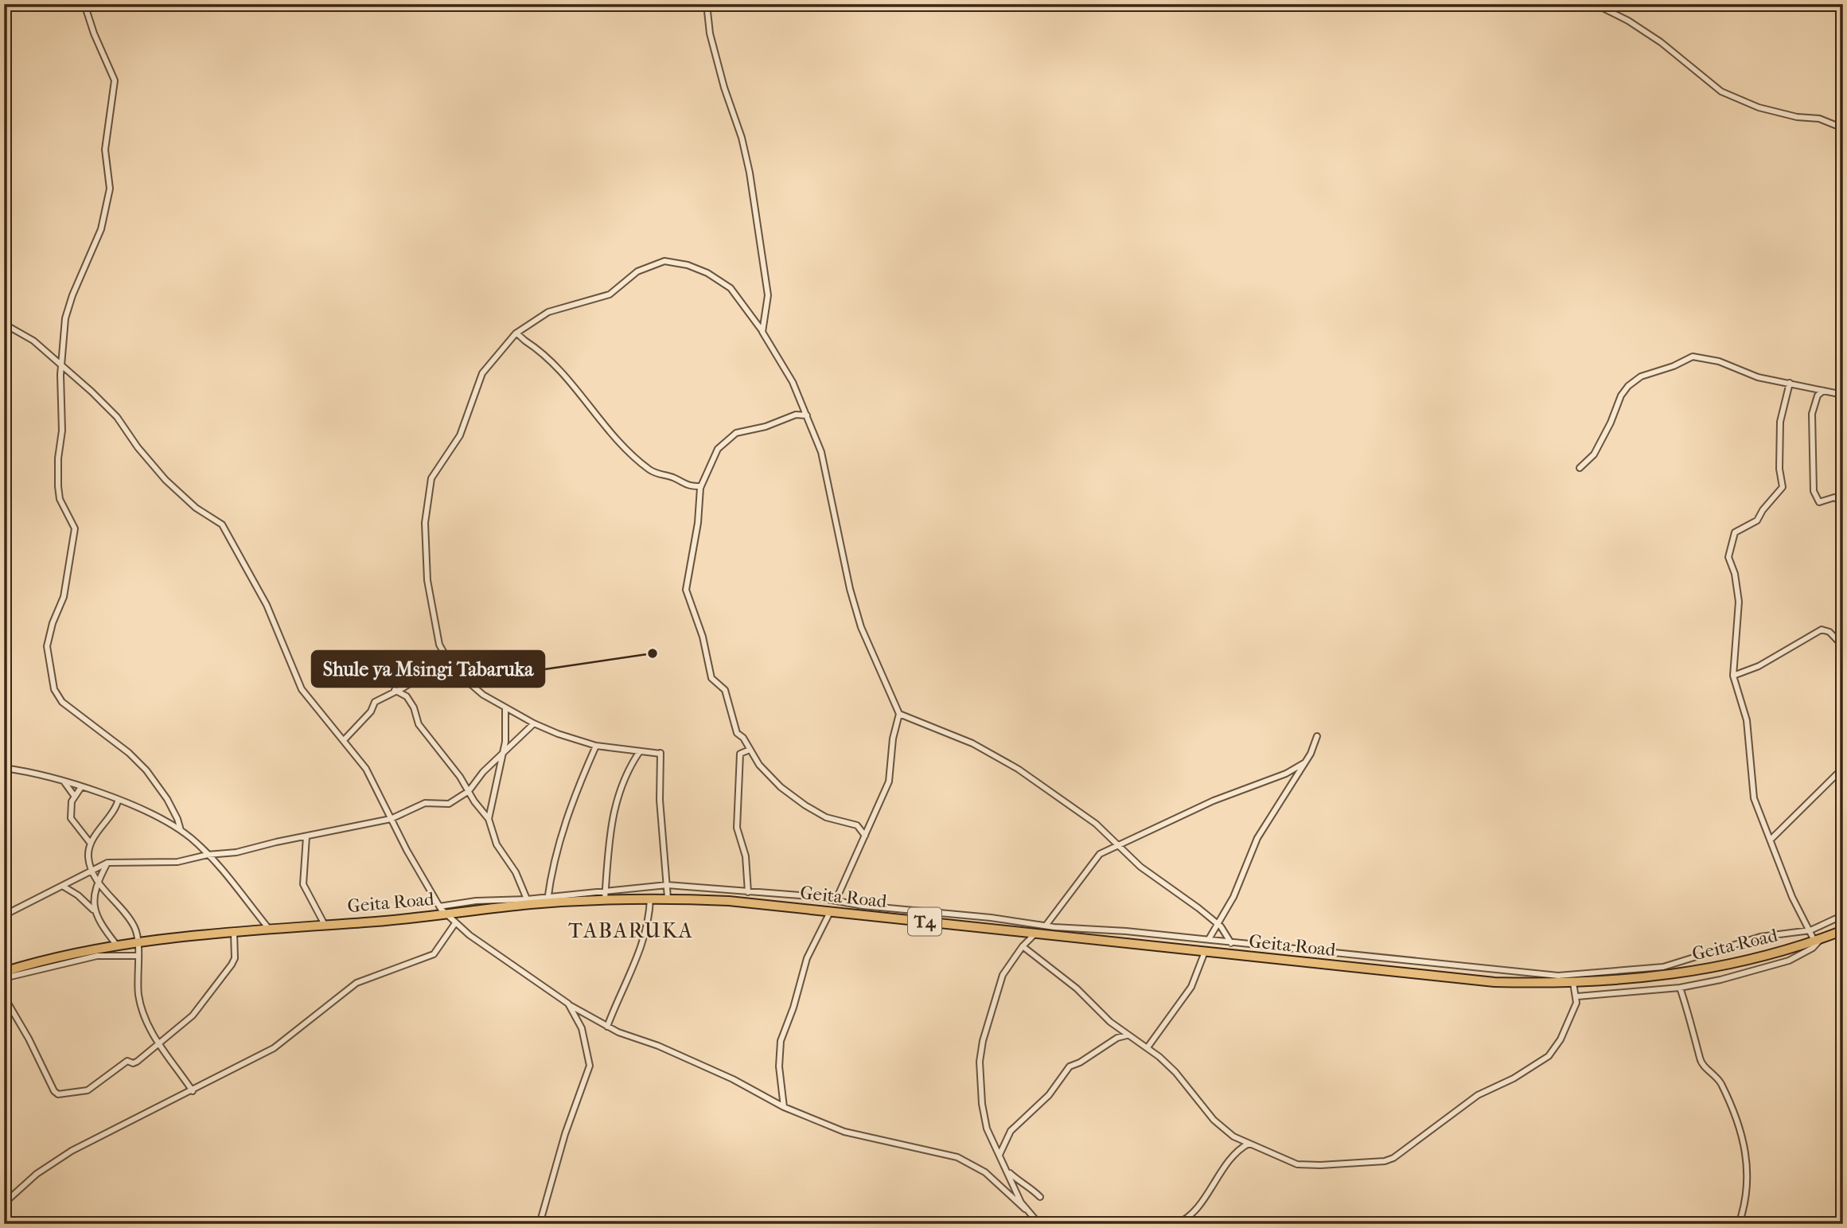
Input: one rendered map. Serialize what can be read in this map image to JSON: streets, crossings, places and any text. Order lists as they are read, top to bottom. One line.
{"streets":{"highway":["Geita Road","T4"]},"districts":["TABARUKA"],"places":["Shule ya Msingi Tabaruka"]}
